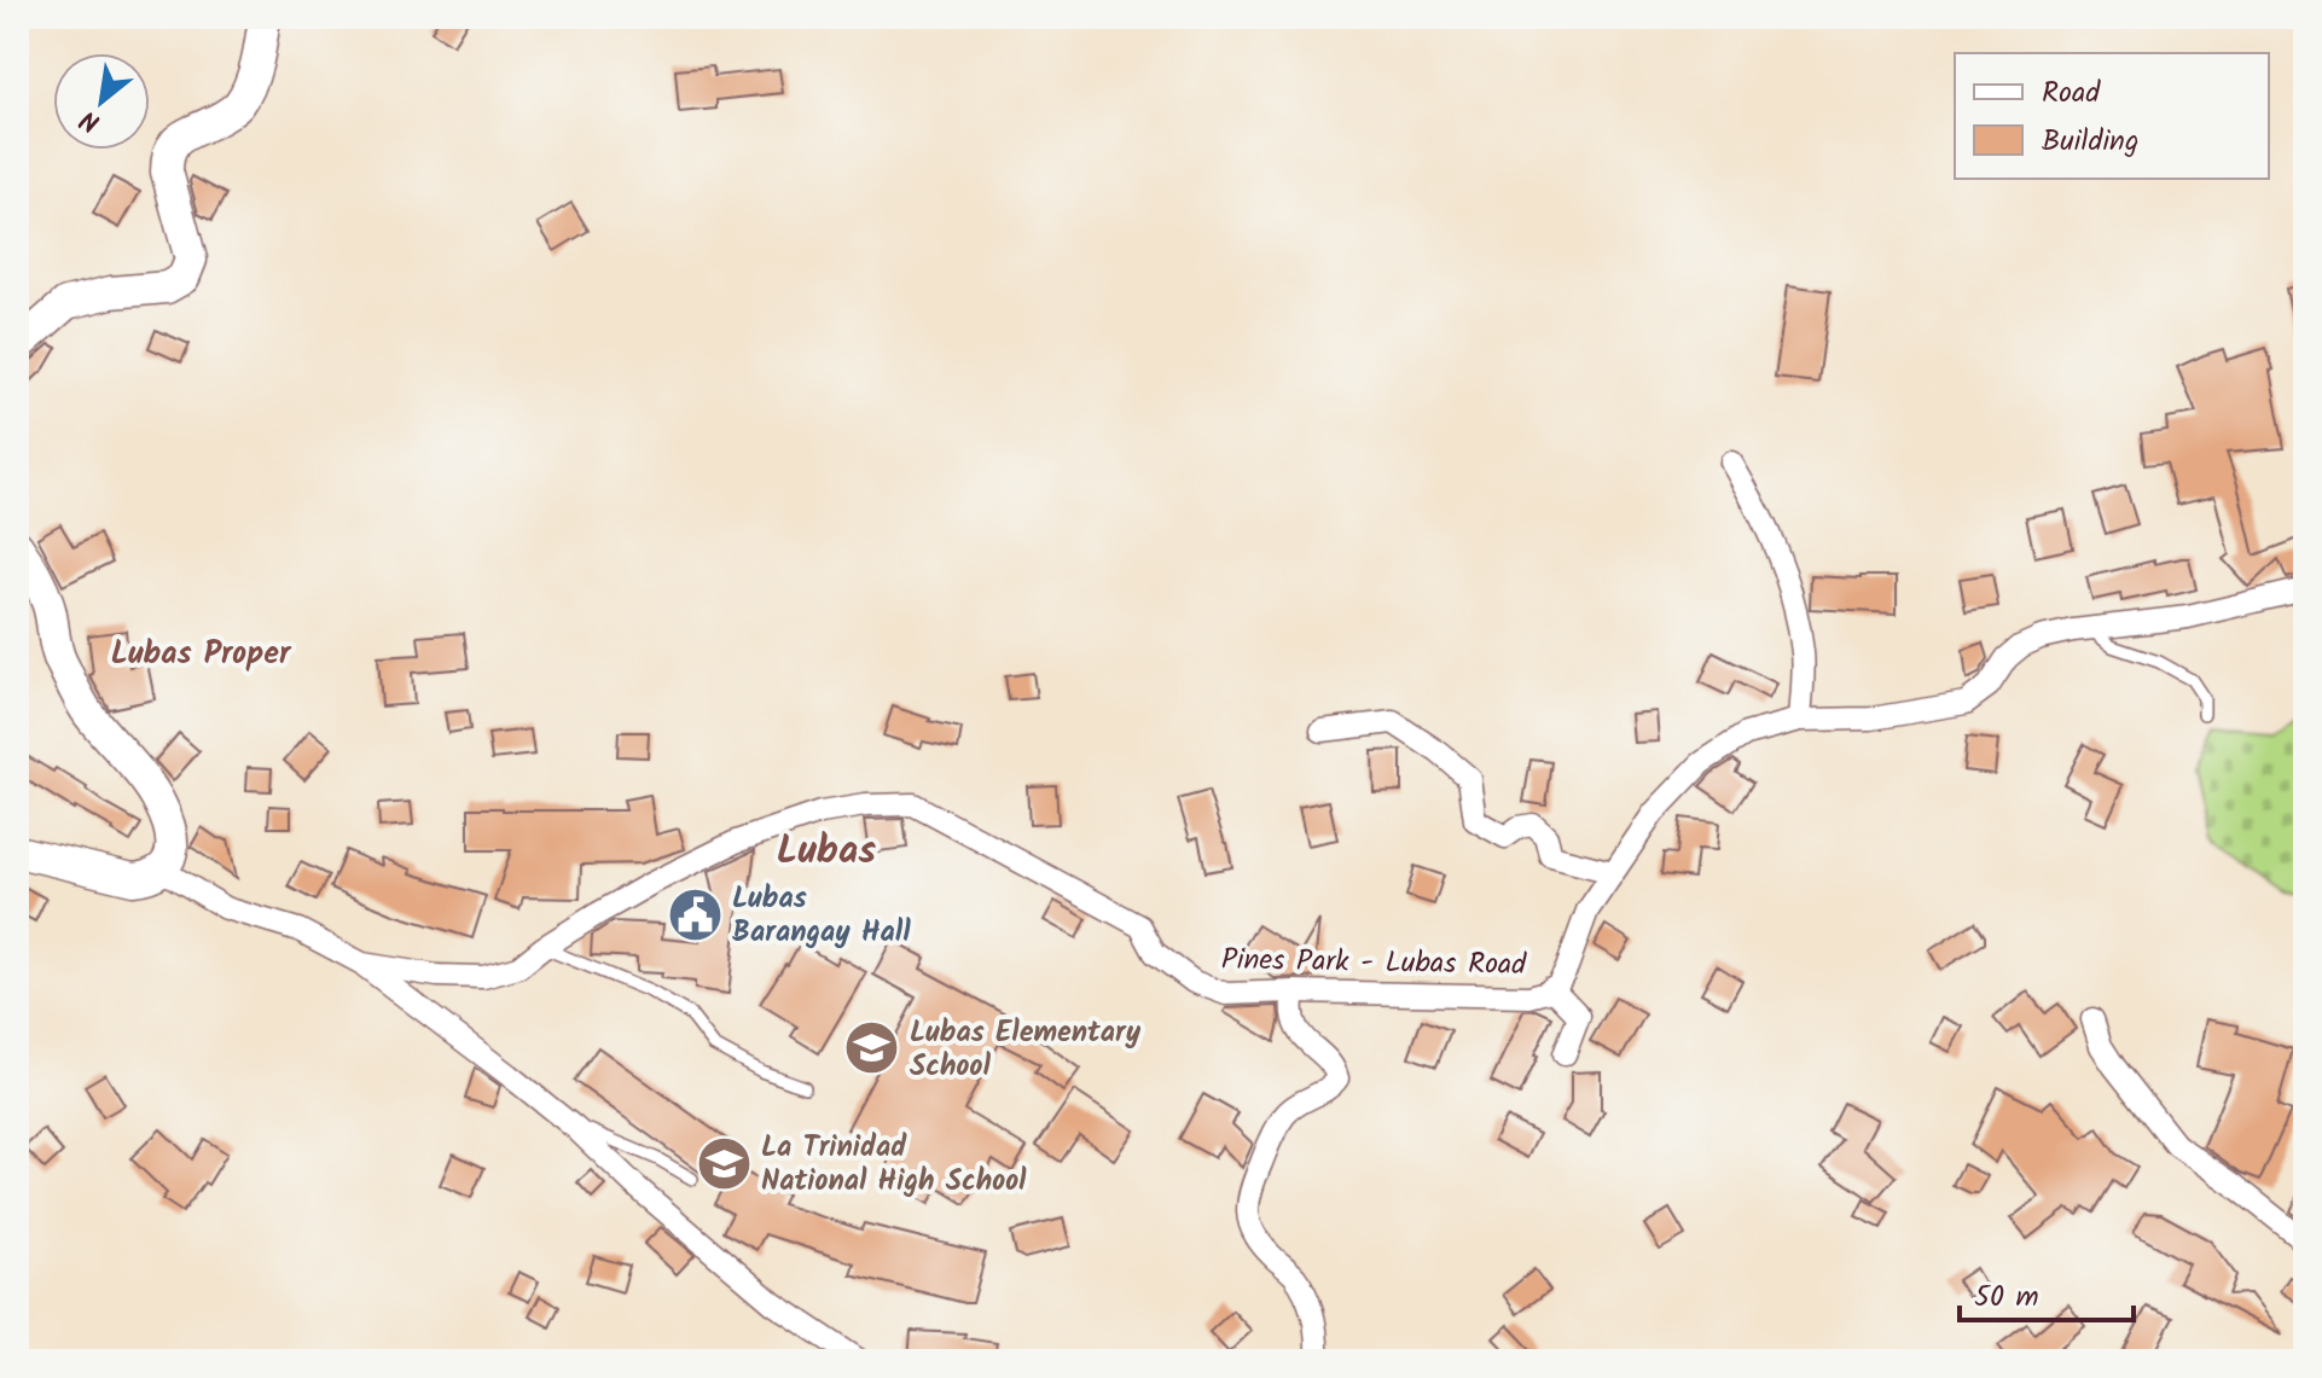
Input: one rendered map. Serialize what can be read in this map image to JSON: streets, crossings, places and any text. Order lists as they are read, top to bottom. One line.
{"streets":{"street":["Pines Park - Lubas Road"]},"districts":["Lubas Proper","Lubas"],"places":{"public building":["Lubas Barangay Hall"],"school or university":["Lubas Elementary School","La Trinidad National High School"]},"legend":["Road","Building"],"scale_bar":"50 m","north":"bottom left"}
